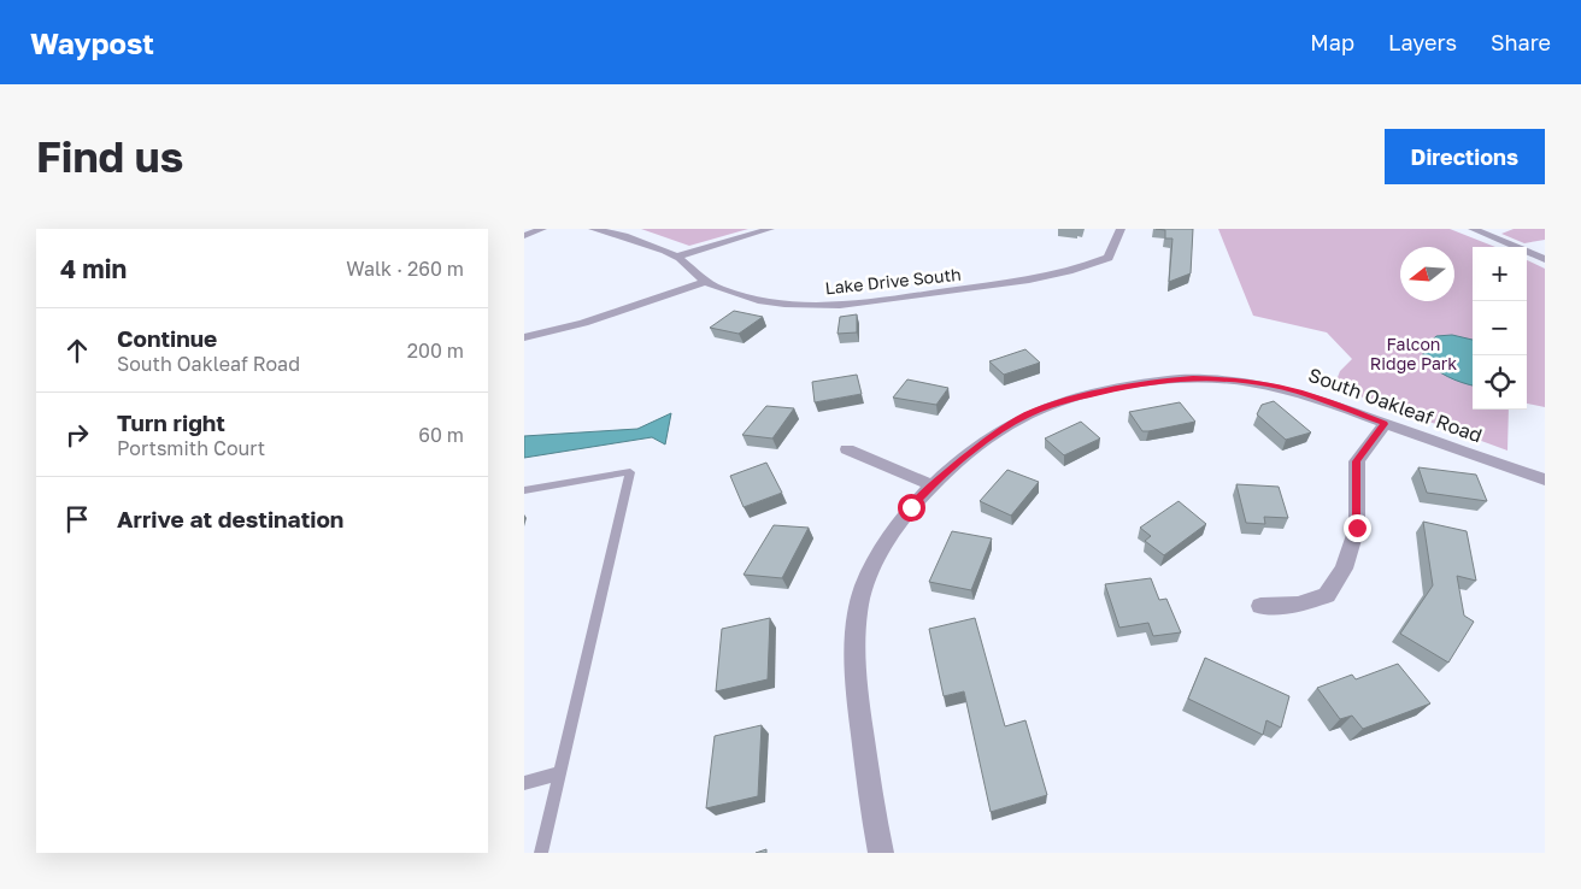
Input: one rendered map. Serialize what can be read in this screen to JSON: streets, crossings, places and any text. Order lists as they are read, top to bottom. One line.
{"streets":{"street":["Lake Drive South","South Oakleaf Road"]},"parks":["Falcon Ridge Park"],"north":"left","page":{"header":"Waypost","nav":["Map","Layers","Share"],"buttons":"Directions","title":"Find us","heading":["4 min","Walk · 260 m"],"map_buttons":["+","−"],"list":[["Continue","South Oakleaf Road","200 m"],["Turn right","Portsmith Court","60 m"],"Arrive at destination"]}}
